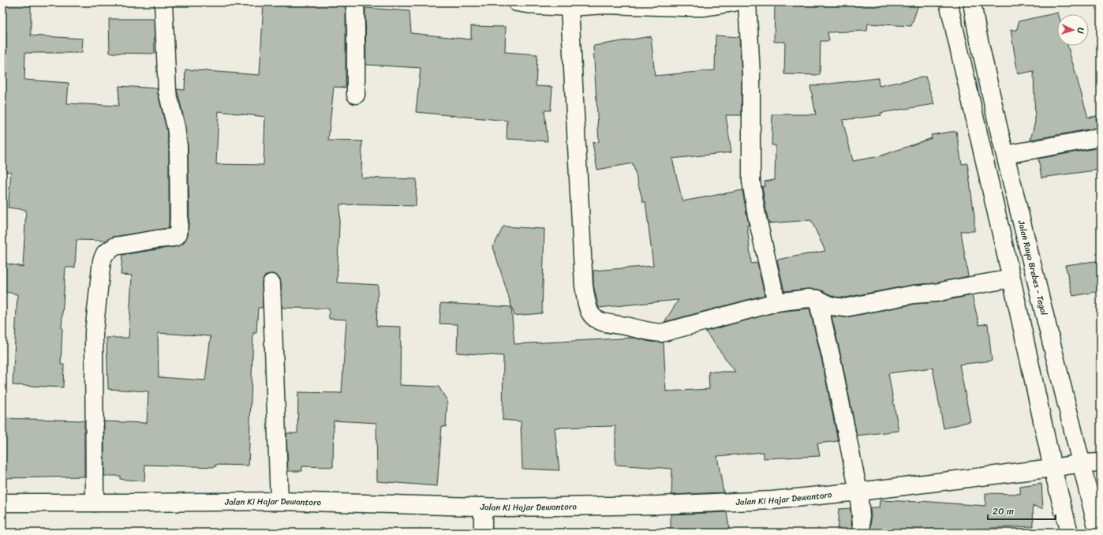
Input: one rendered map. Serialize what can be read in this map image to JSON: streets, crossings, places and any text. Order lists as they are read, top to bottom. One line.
{"streets":{"main road":["Jalan Raya Brebes - Tegal","Jalan Ki Hajar Dewantoro"]},"crossings":[["Jalan Raya Brebes - Tegal","Jalan Ki Hajar Dewantoro"]],"scale_bar":"20 m","north":"right"}
